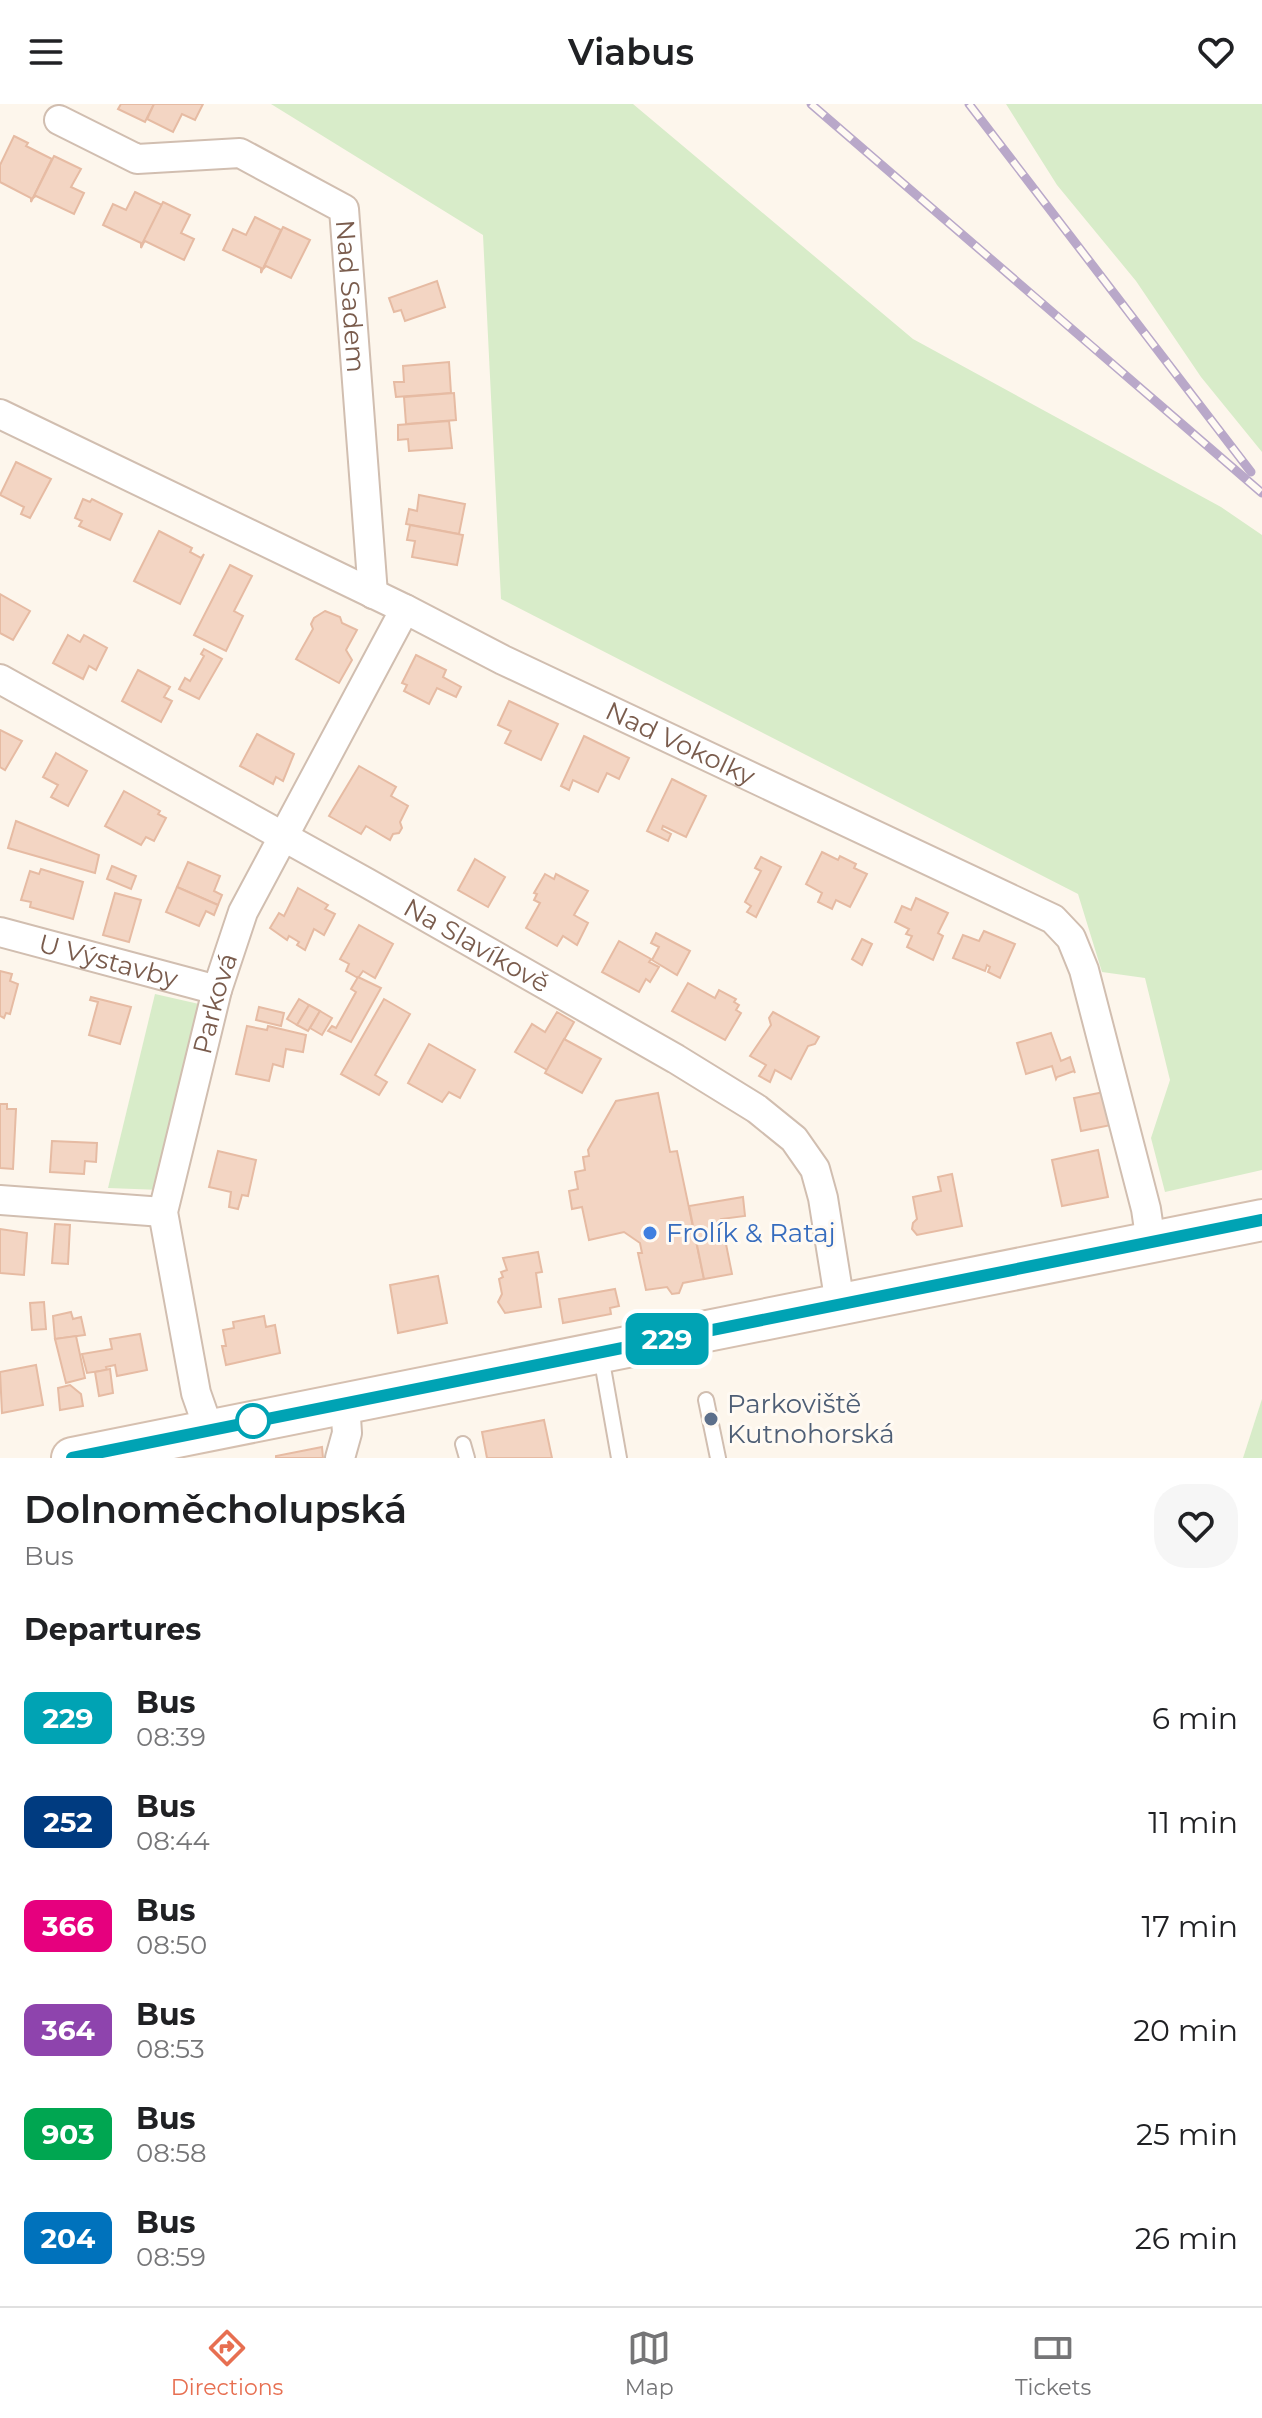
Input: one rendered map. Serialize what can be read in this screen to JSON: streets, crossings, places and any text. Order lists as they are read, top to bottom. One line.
{"streets":{"street":["Nad Sadem","Nad Vokolky","Na Slavíkově","U Výstavby","Parková"]},"crossings":[["Nad Sadem","Nad Vokolky"],["Nad Vokolky","Parková"],["Na Slavíkově","Parková"],["U Výstavby","Parková"]],"places":["Frolík & Rataj","Parkoviště Kutnohorská"],"lines":["bus line 229"],"page":{"header":"Viabus","on_map":"229","heading":[["Dolnoměcholupská","Bus"],"Departures"],"list":[{"mark":"229","name":"Bus","note":"08:39","value":"6 min"},{"mark":"252","name":"Bus","note":"08:44","value":"11 min"},{"mark":"366","name":"Bus","note":"08:50","value":"17 min"},{"mark":"364","name":"Bus","note":"08:53","value":"20 min"},{"mark":"903","name":"Bus","note":"08:58","value":"25 min"},{"mark":"204","name":"Bus","note":"08:59","value":"26 min"}],"tabs":["Directions","Map","Tickets"]}}
